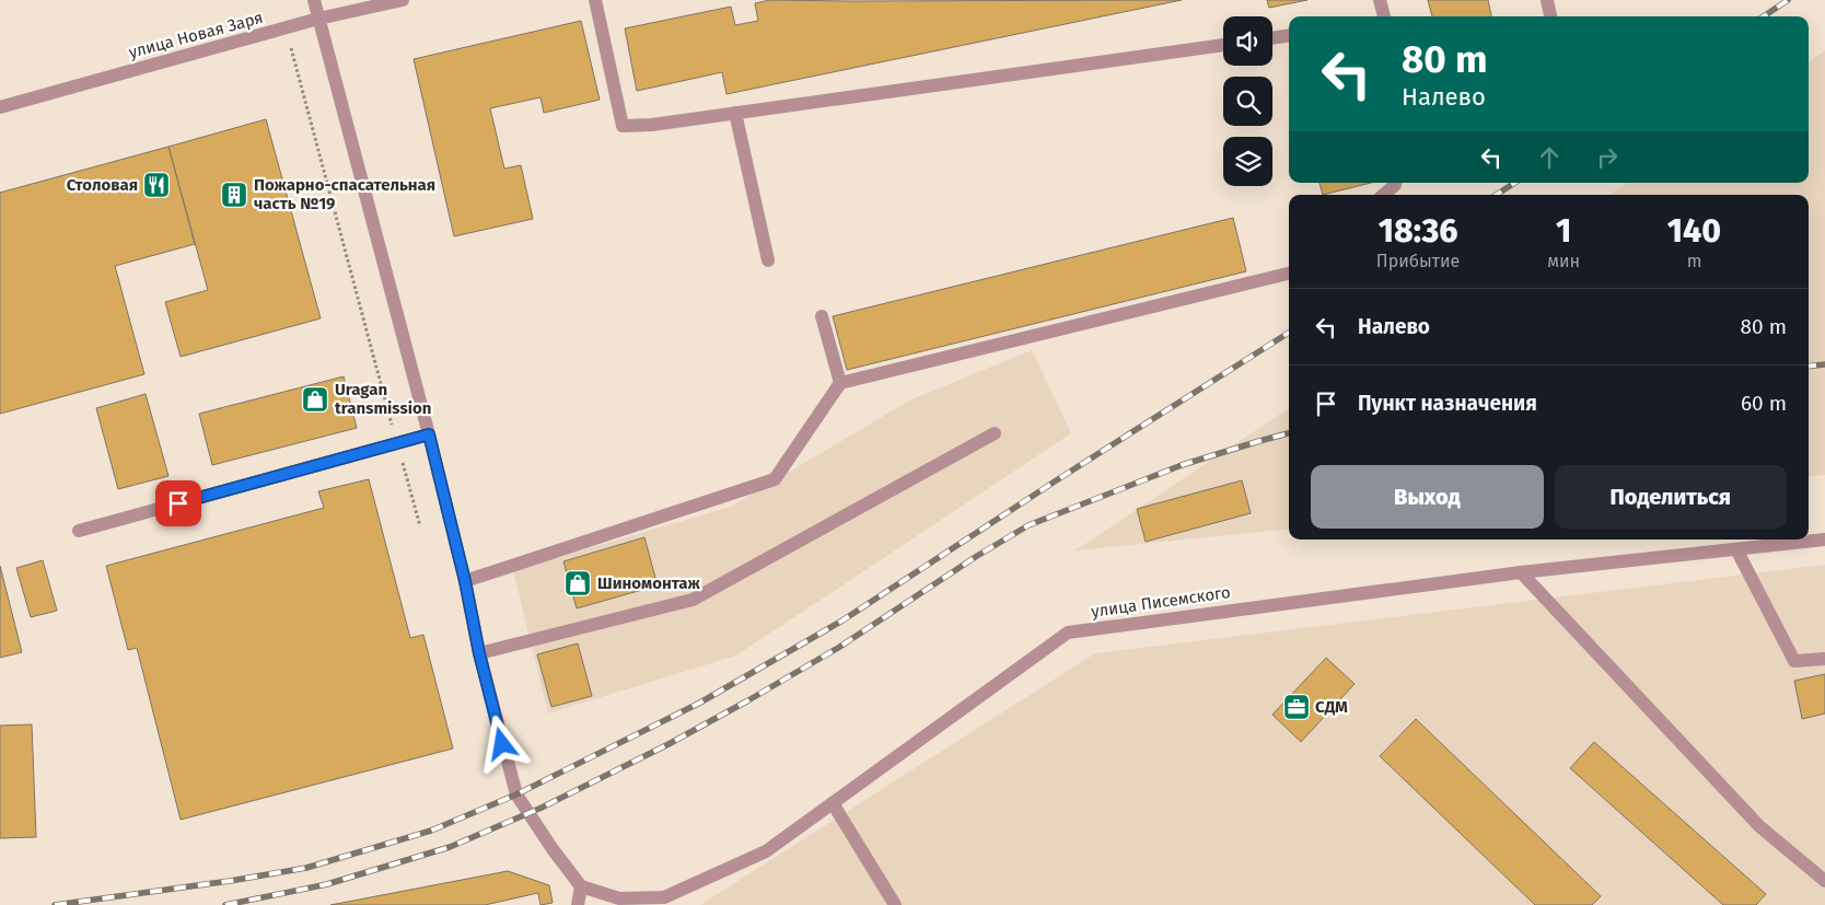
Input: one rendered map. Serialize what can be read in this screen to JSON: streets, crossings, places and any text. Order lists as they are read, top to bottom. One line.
{"streets":{"street":["улица Новая Заря","улица Писемского"]},"places":{"restaurant":["Столовая"],"building":["Пожарно-спасательная часть №19"],"shop":["Uragan transmission","Шиномонтаж"],"office":["СДМ"]},"page":{"turn":["80 m","Налево"],"eta":["18:36","Прибытие","1","мин","140","m"],"list":[{"name":"Налево","value":"80 m"},{"name":"Пункт назначения","value":"60 m"}],"buttons":["Выход","Поделиться"]}}
